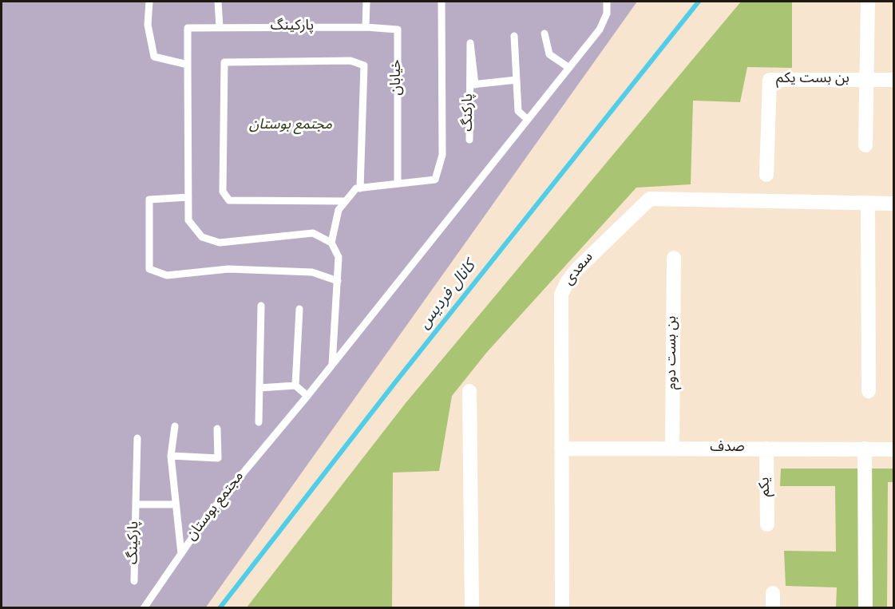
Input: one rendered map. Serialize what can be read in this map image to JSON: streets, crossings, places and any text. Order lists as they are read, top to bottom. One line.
{"streets":{"street":["بن بست یکم","سعدی","بن بست دوم","صدف","یکم"],"lane":["پارکینگ","خیابان","پارکنگ","مجتمع بوستان"]},"crossings":[["پارکینگ","خیابان"],["سعدی","صدف"],["بن بست دوم","صدف"],["صدف","یکم"]],"water":["کانال فردیس"],"parks":["مجتمع بوستان"]}
